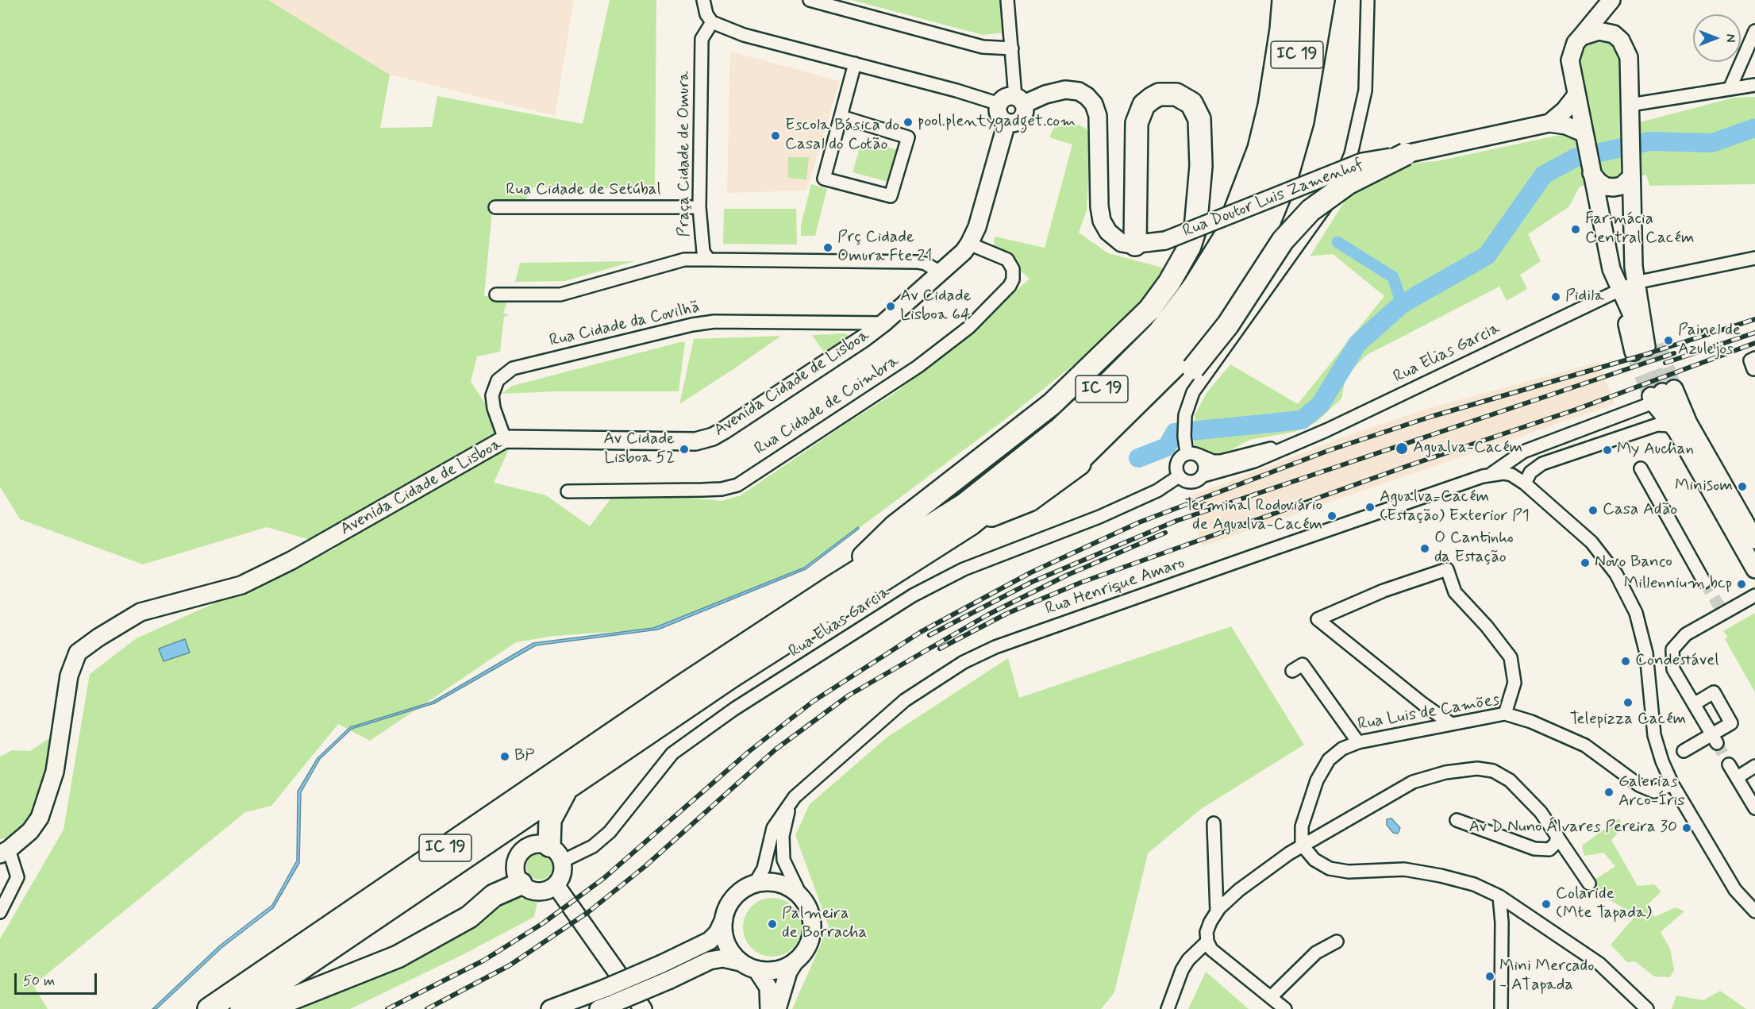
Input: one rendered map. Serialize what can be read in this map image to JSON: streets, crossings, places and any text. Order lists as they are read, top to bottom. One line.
{"streets":{"highway":["IC 19"],"street":["Praça Cidade de Omura","Rua Cidade de Setúbal","Rua Doutor Luis Zamenhof","Rua Cidade da Covilhã","Rua Elias Garcia","Avenida Cidade de Lisboa","Rua Cidade de Coimbra","Rua Henrique Amaro","Rua Luis de Camões"]},"crossings":[["Praça Cidade de Omura","Rua Cidade de Setúbal"],["Rua Cidade da Covilhã","Avenida Cidade de Lisboa"],["Avenida Cidade de Lisboa","Rua Cidade de Coimbra"]],"places":["pool.plentygadget.com","Escola Básica do Casal do Cotão","Farmácia Central Cacém","Prç Cidade Omura Fte 21","Pidila","Av Cidade Lisboa 64","Painel de Azulejos","Agualva-Cacém","Av Cidade Lisboa 52","My Auchan","Minisom","Agualva-Cacém (Estação) Exterior P1","Casa Adão","Terminal Rodoviário de Agualva-Cacém","O Cantinho da Estação","Novo Banco","Millennium bcp","Condestável","Telepizza Cacém","BP","Galerias Arco-Íris","Av D Nuno Álvares Pereira 30","Colaride (Mte Tapada)","Palmeira de Borracha","Mini Mercado - ATapada"],"scale_bar":"50 m","north":"right"}
